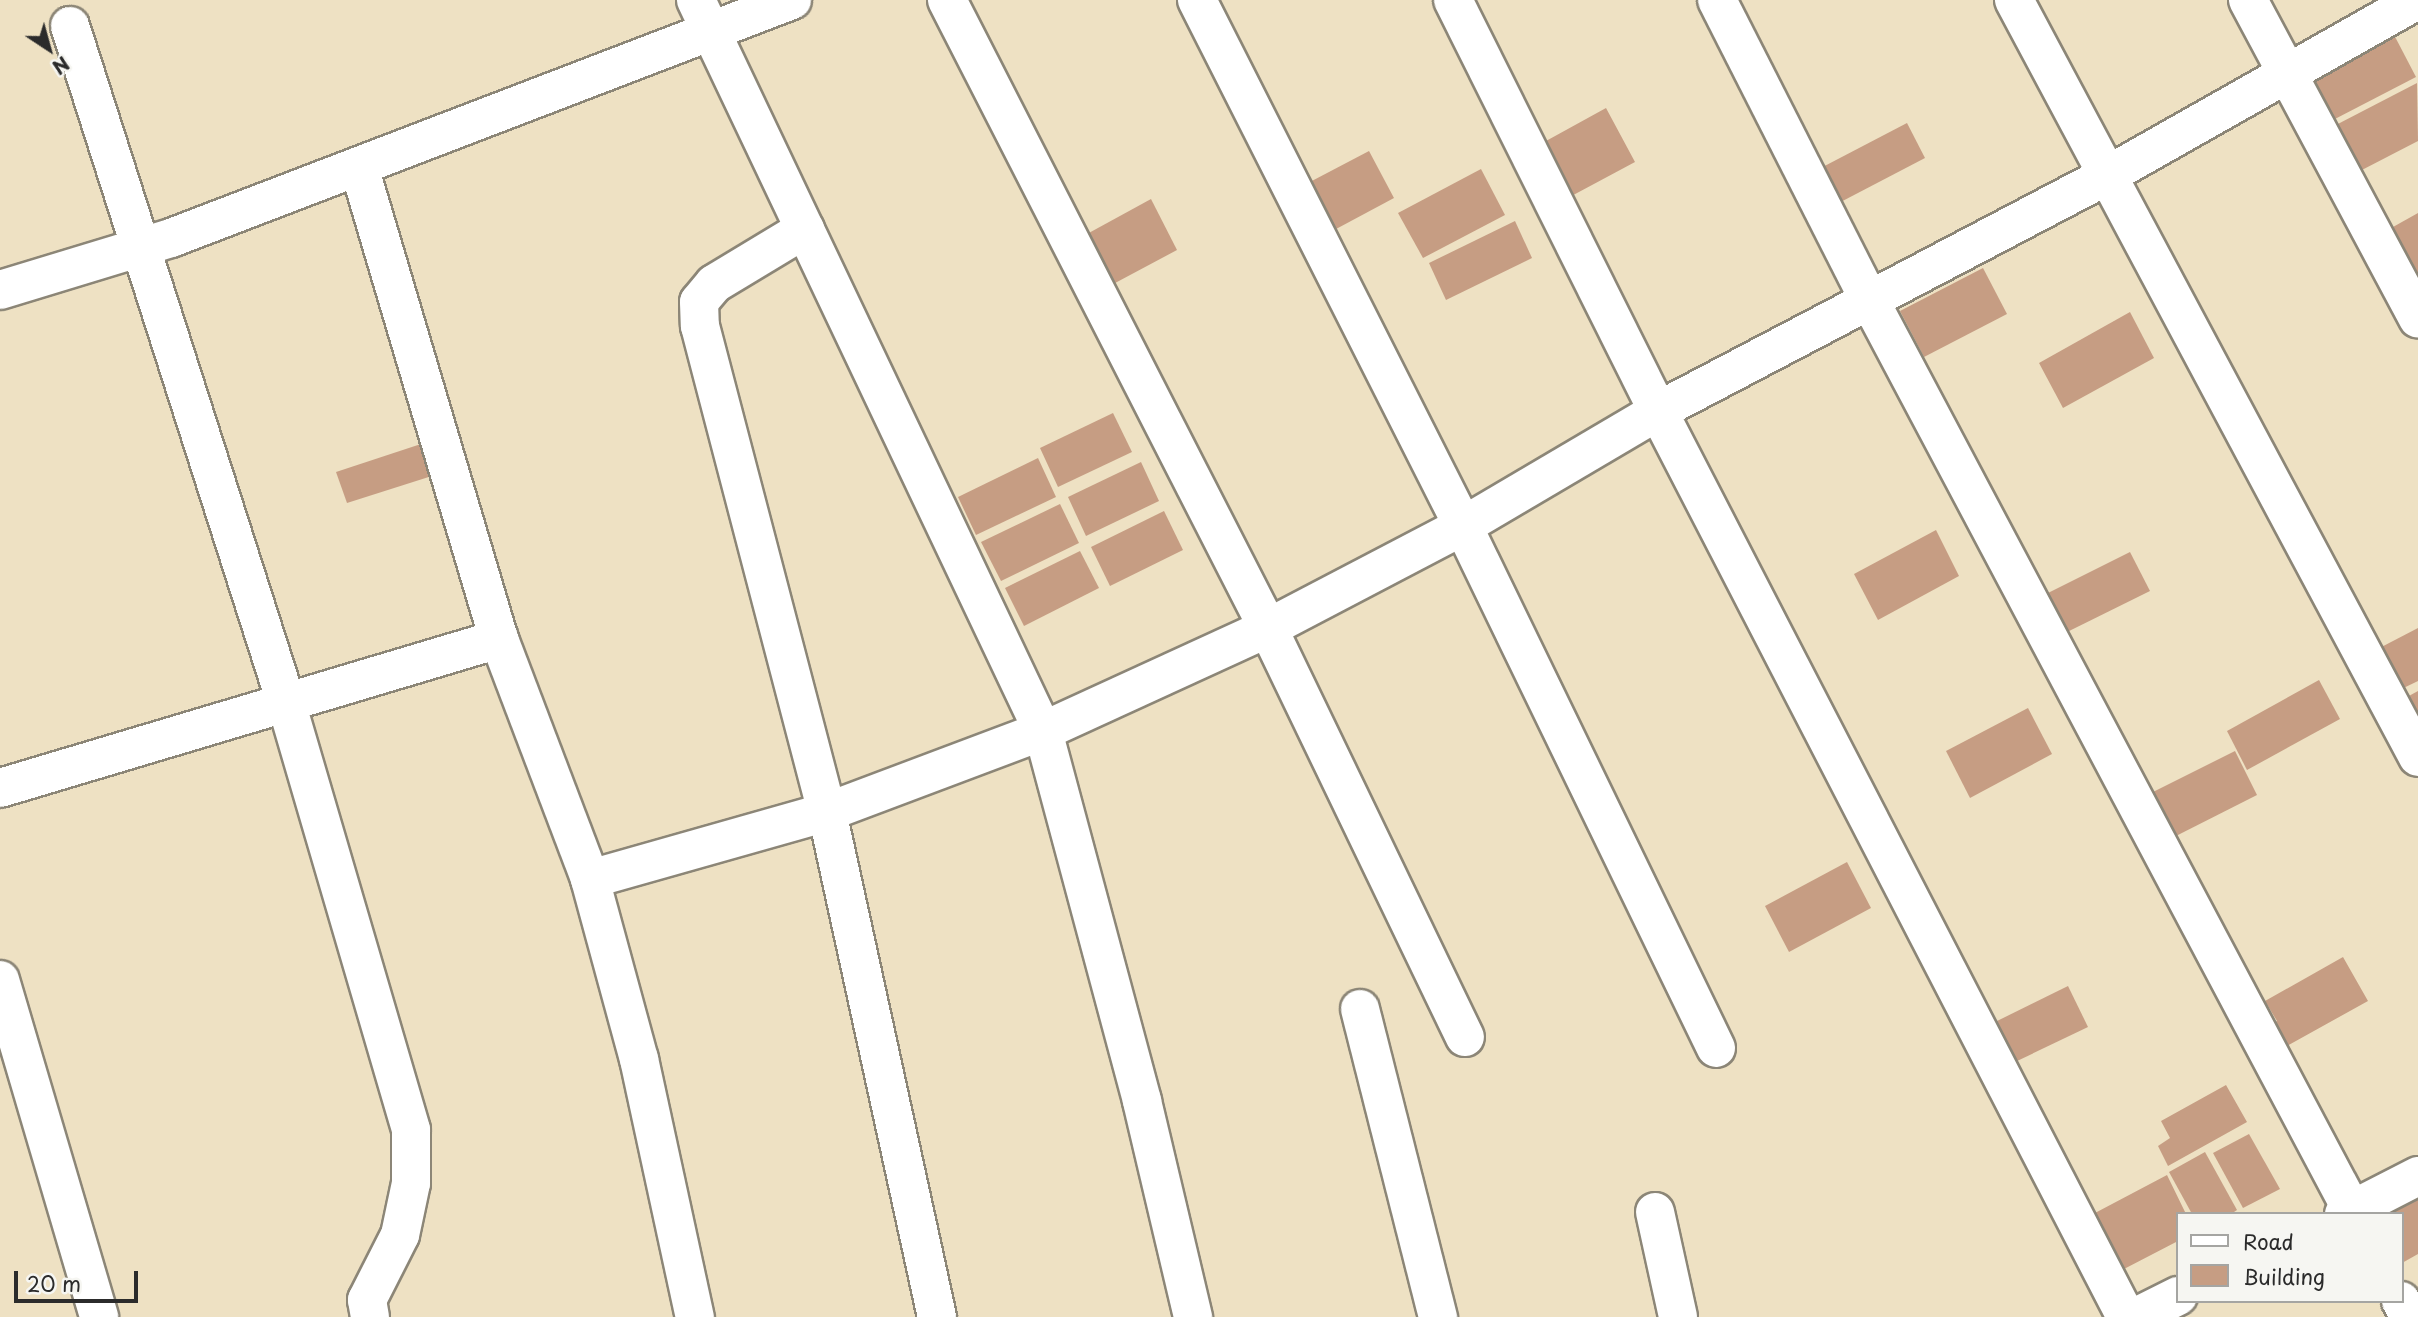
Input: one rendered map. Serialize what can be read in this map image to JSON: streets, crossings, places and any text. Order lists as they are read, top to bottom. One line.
{"legend":["Road","Building"],"scale_bar":"20 m","north":"bottom right"}
